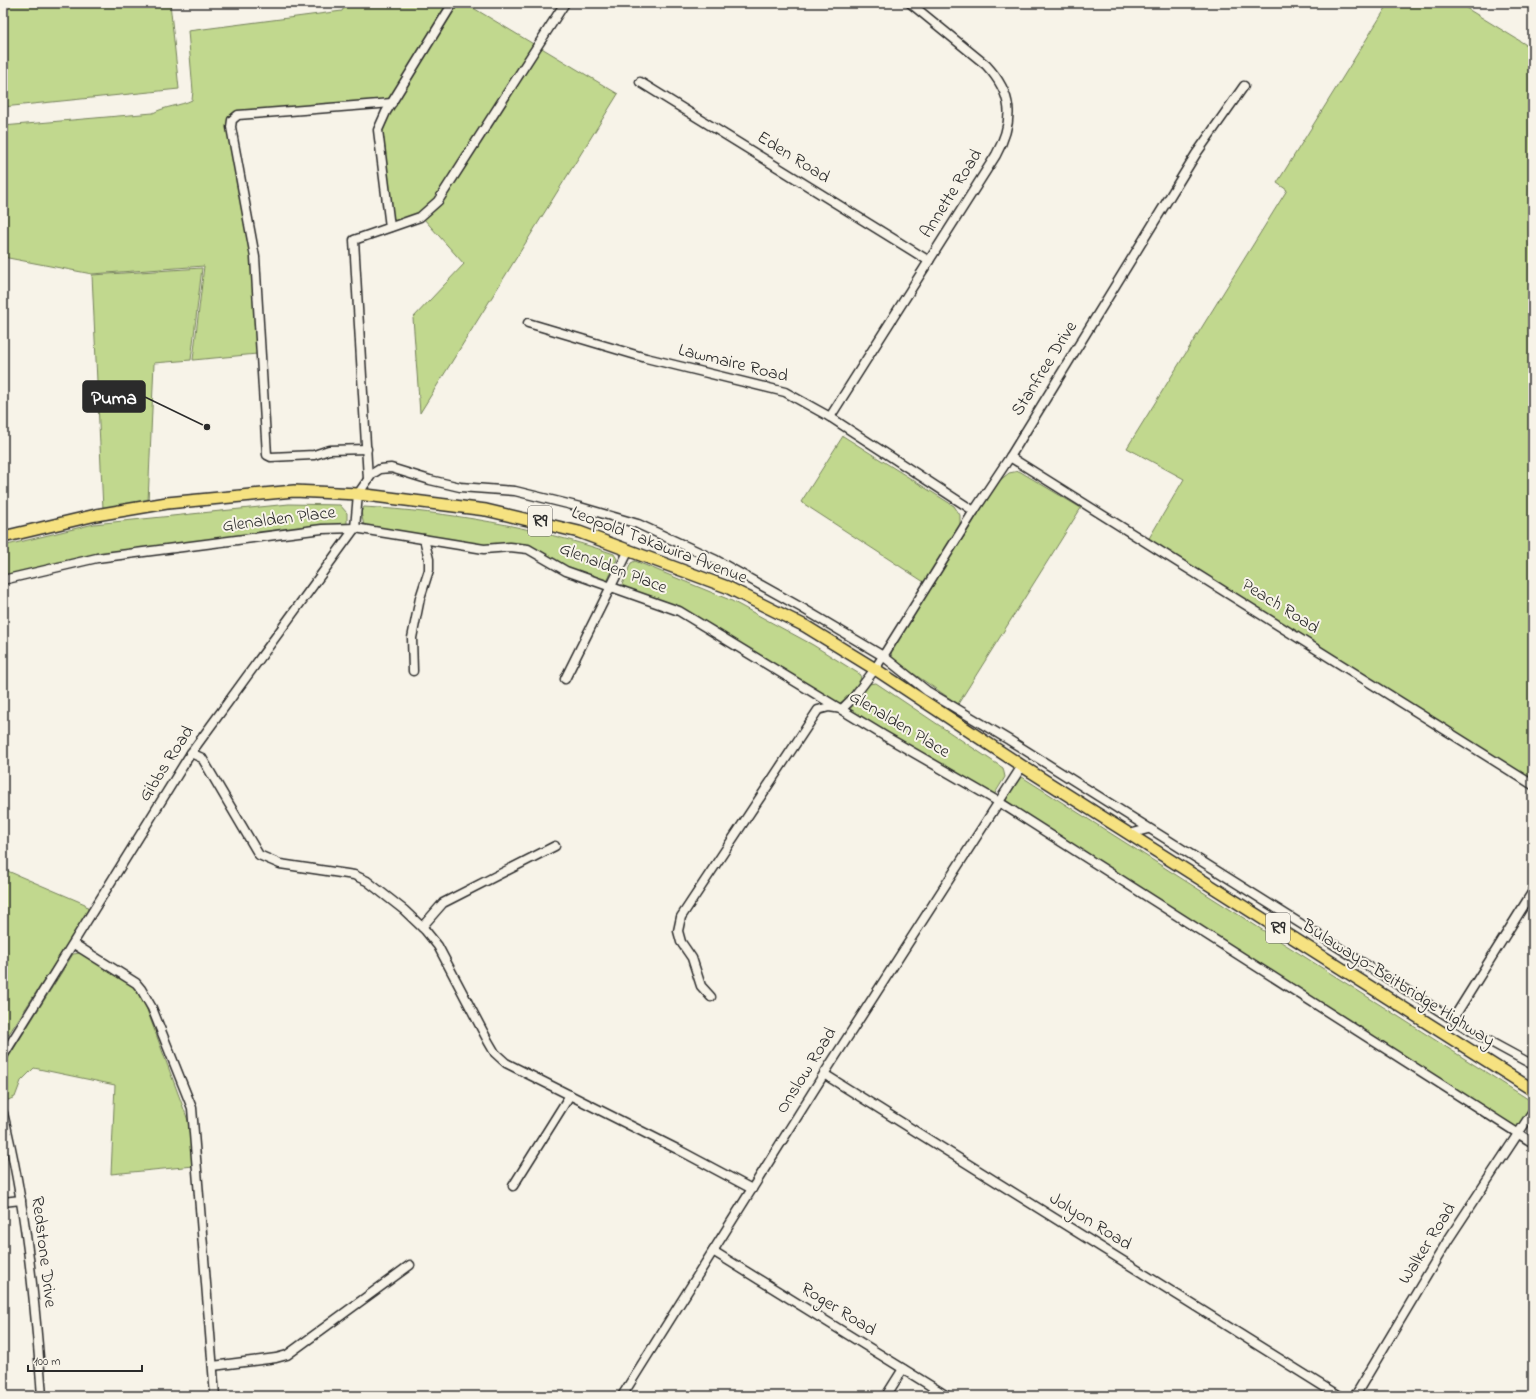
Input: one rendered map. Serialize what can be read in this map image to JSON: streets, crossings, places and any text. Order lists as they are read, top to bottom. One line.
{"streets":{"highway":["R9","Leopold Takawira Avenue","Bulawayo-Beitbridge Highway"],"street":["Eden Road","Annette Road","Lawmaire Road","Stanfree Drive","Glenalden Place","Peach Road","Gibbs Road","Onslow Road","Jolyon Road","Walker Road","Redstone Drive","Roger Road"]},"crossings":[["Eden Road","Annette Road"],["Annette Road","Lawmaire Road"],["Lawmaire Road","Stanfree Drive"],["Stanfree Drive","Glenalden Place"],["Stanfree Drive","Leopold Takawira Avenue"],["Stanfree Drive","Peach Road"],["Glenalden Place","Gibbs Road"],["Glenalden Place","Onslow Road"],["Glenalden Place","Walker Road"],["Leopold Takawira Avenue","Bulawayo-Beitbridge Highway"],["Leopold Takawira Avenue","Onslow Road"],["Bulawayo-Beitbridge Highway","Onslow Road"],["Onslow Road","Jolyon Road"],["Onslow Road","Roger Road"]],"places":["Puma"],"scale_bar":"100 m"}
